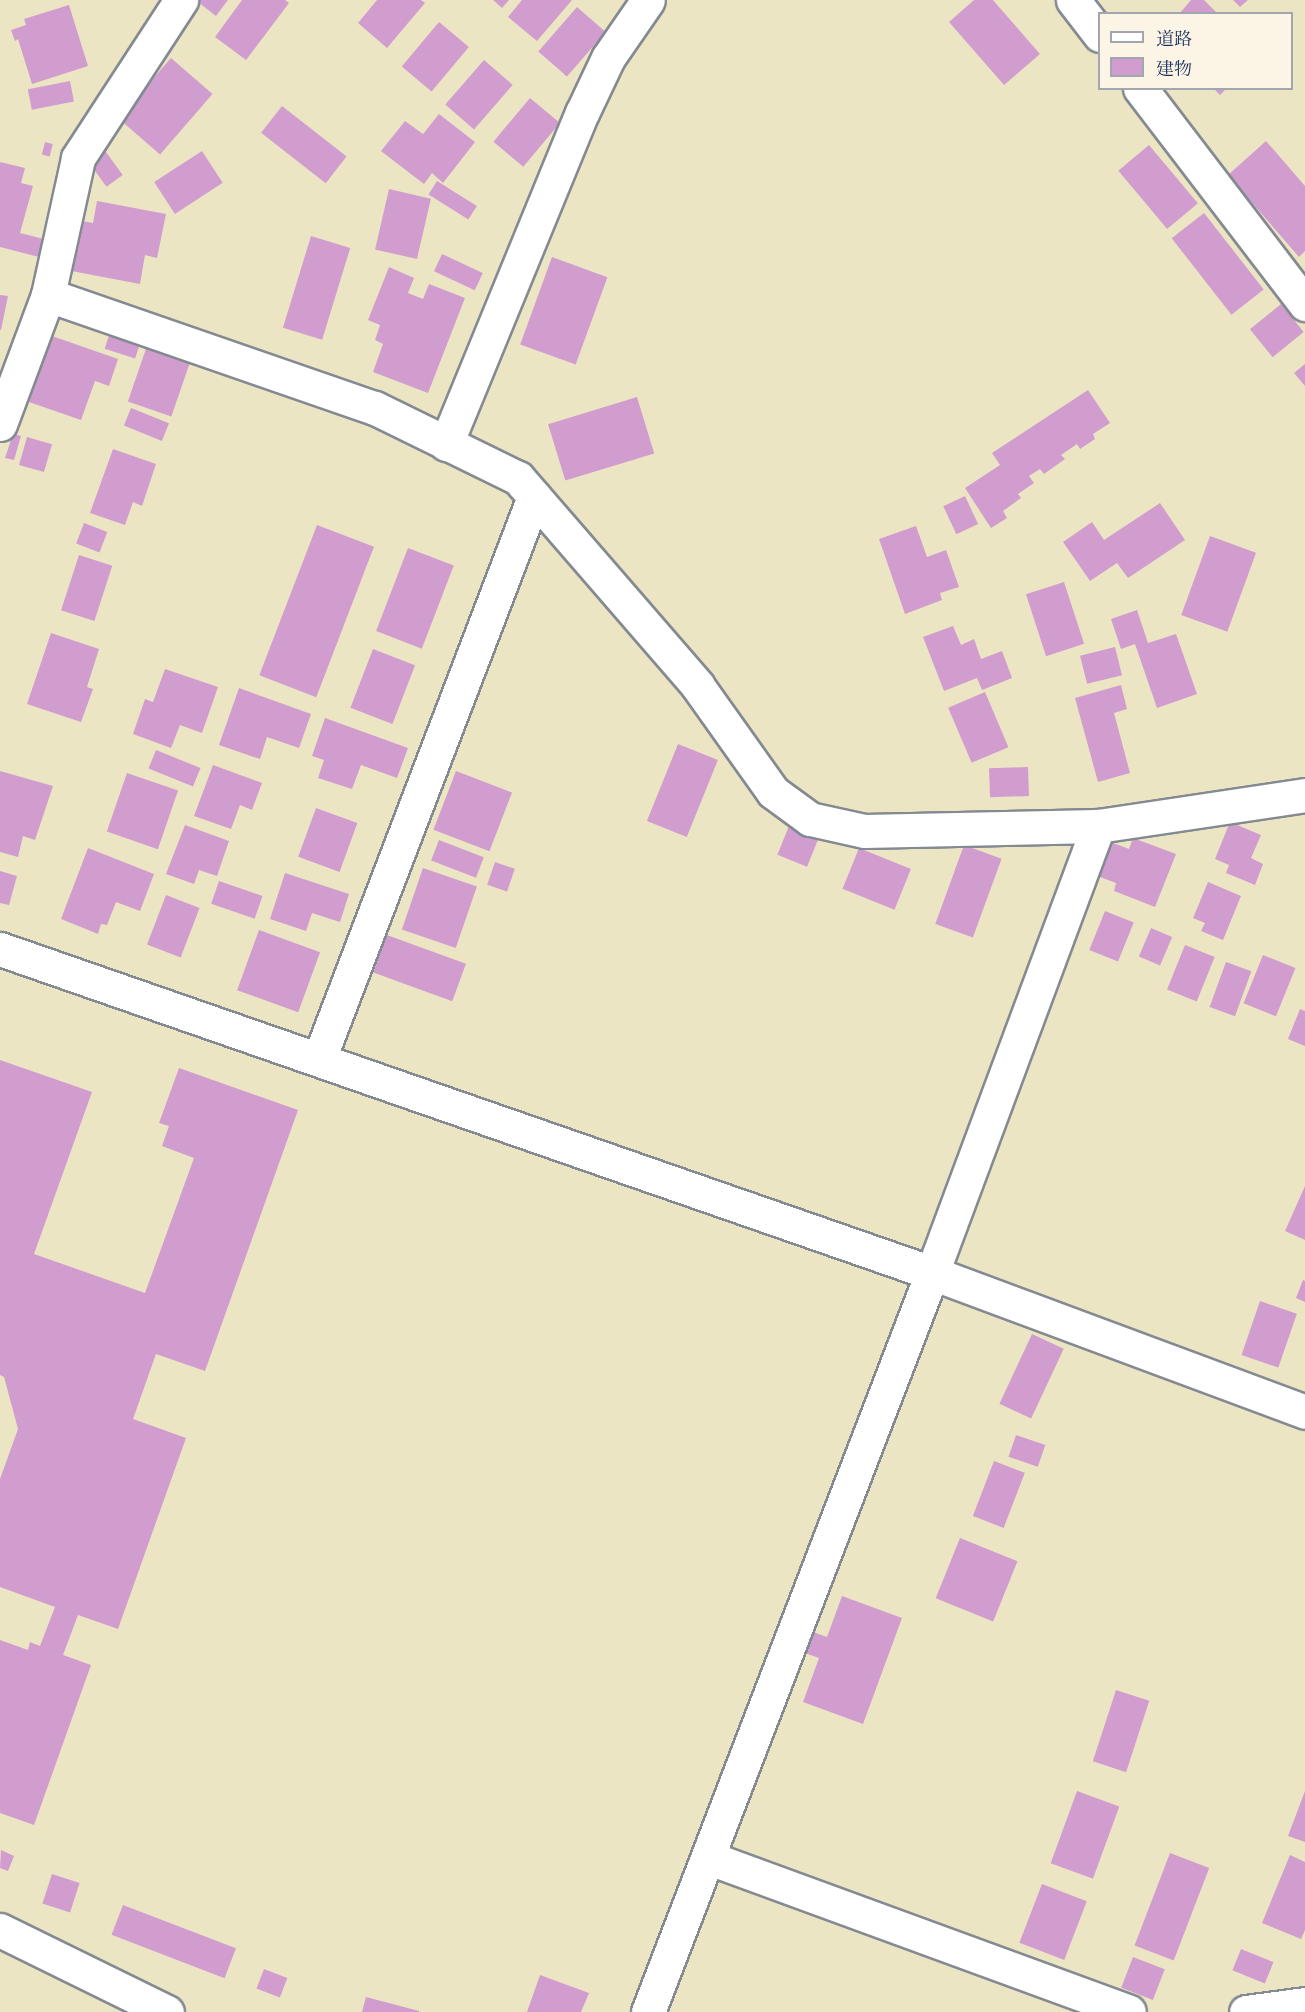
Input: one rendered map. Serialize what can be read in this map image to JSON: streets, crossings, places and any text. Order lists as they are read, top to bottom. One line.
{"legend":["道路","建物"]}
